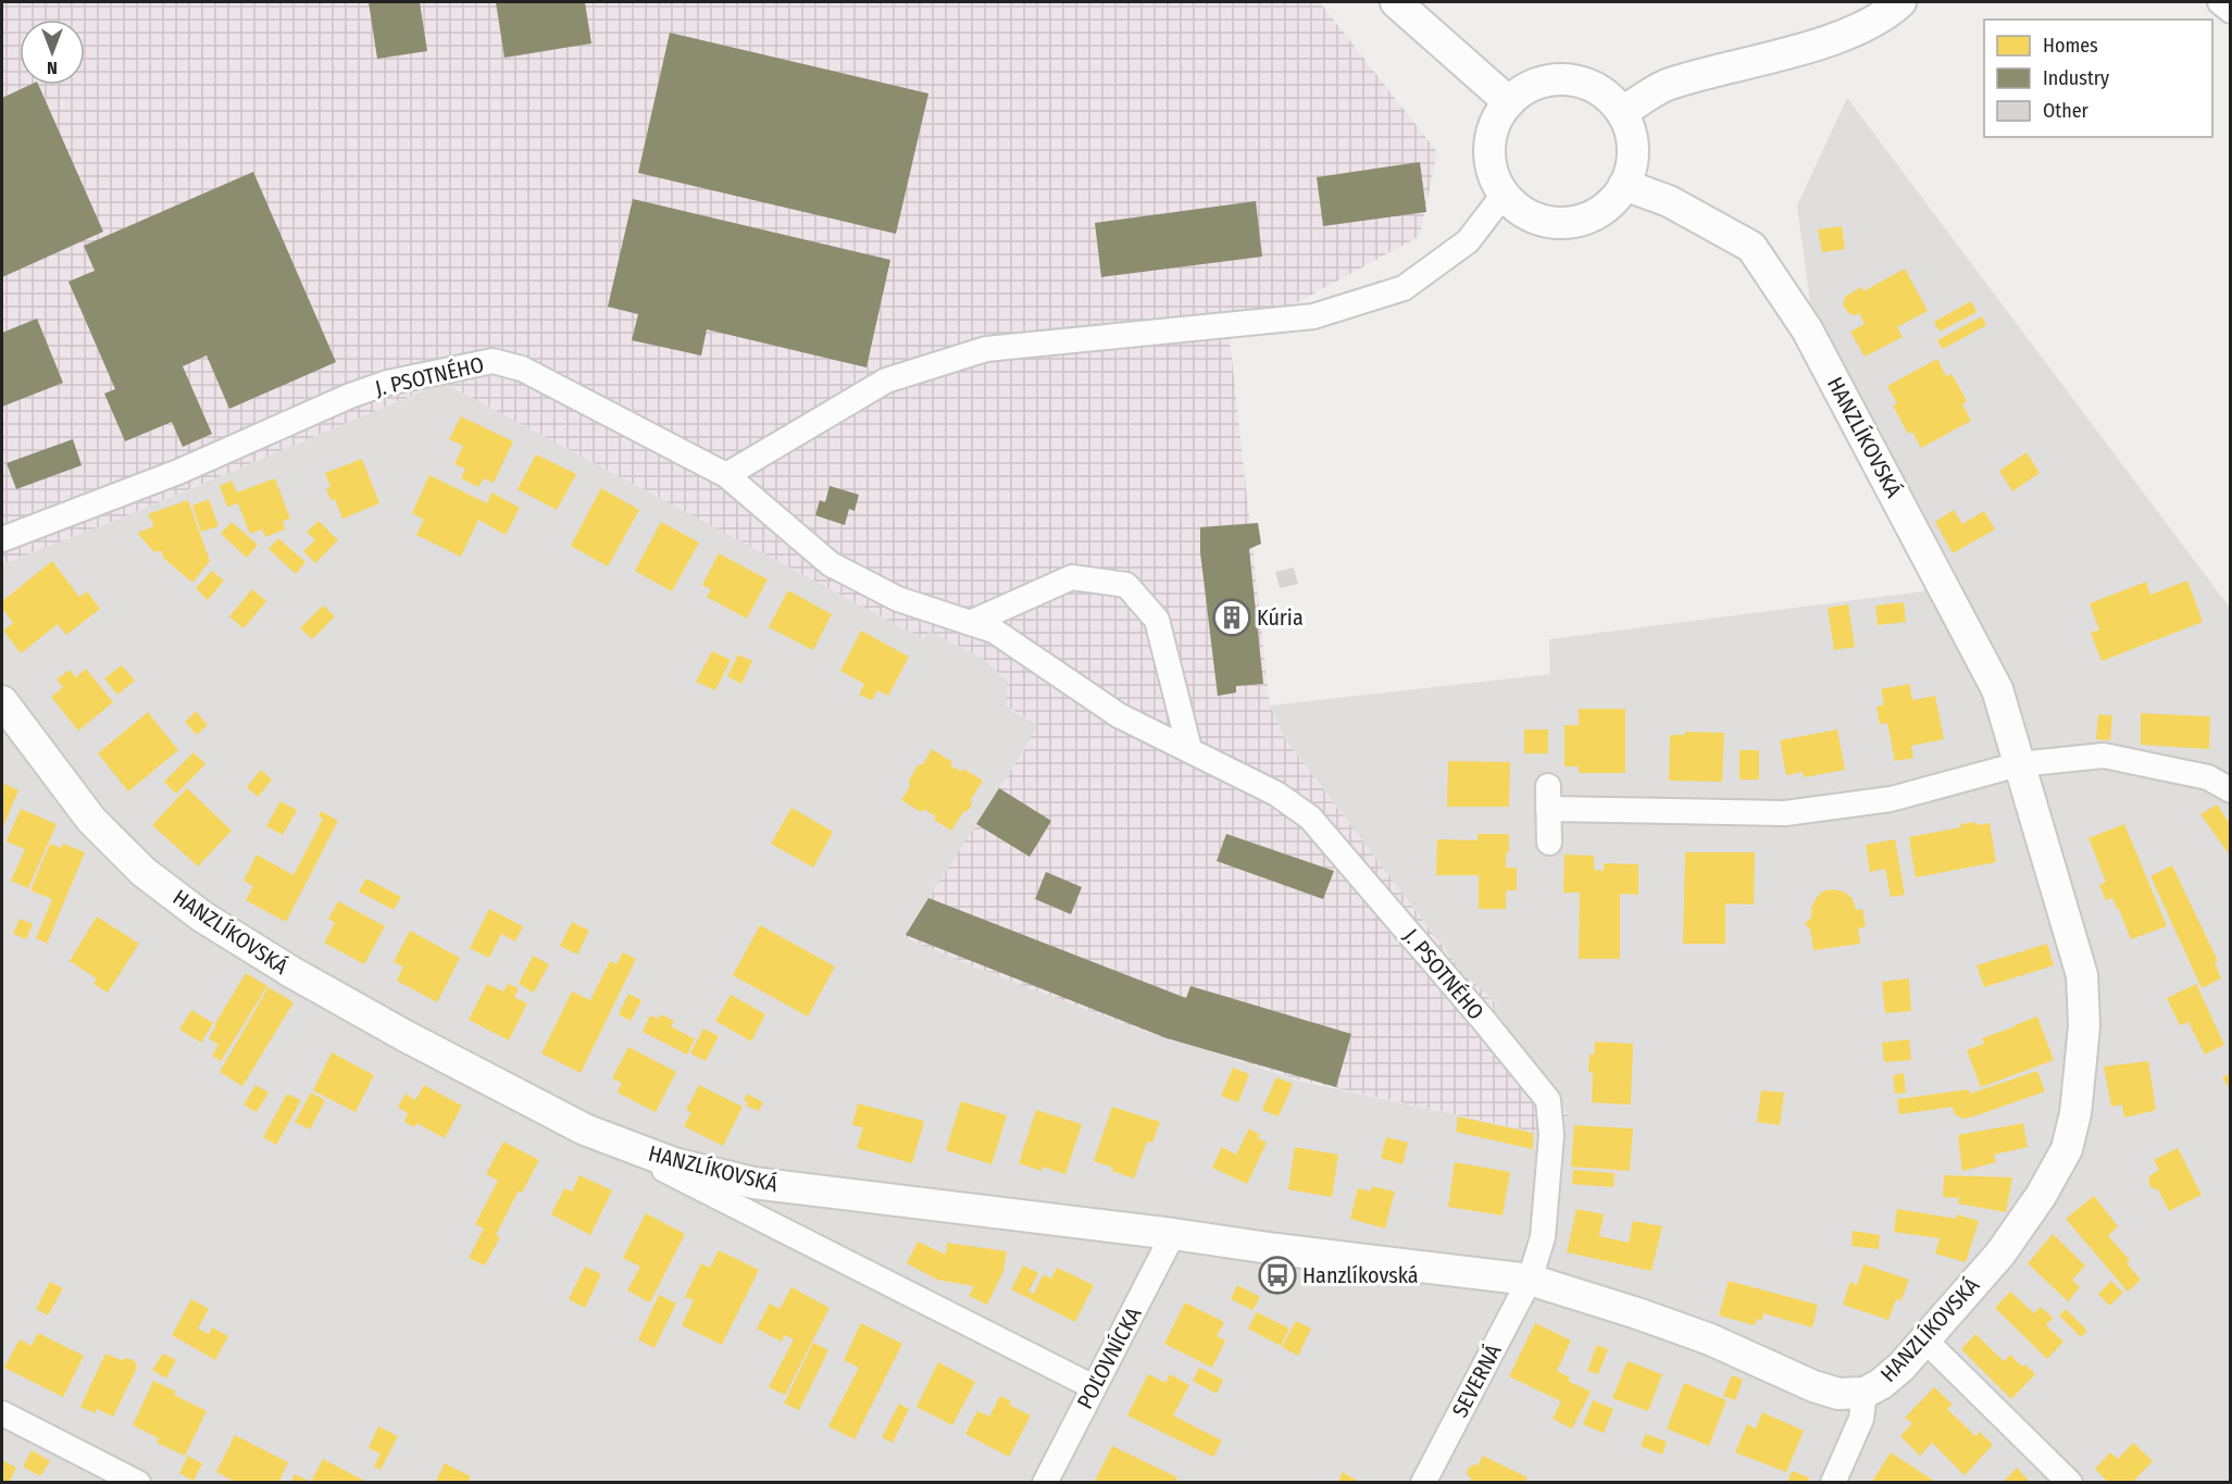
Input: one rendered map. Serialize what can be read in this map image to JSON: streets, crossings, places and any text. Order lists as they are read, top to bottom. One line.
{"streets":{"street":["J. PSOTNÉHO","HANZLÍKOVSKÁ","POĽOVNÍCKA","SEVERNÁ"]},"crossings":[["J. PSOTNÉHO","HANZLÍKOVSKÁ"],["J. PSOTNÉHO","SEVERNÁ"],["HANZLÍKOVSKÁ","POĽOVNÍCKA"],["HANZLÍKOVSKÁ","SEVERNÁ"]],"places":{"building":["Kúria"],"bus stop":["Hanzlíkovská"]},"legend":["Homes","Industry","Other"],"north":"bottom"}
